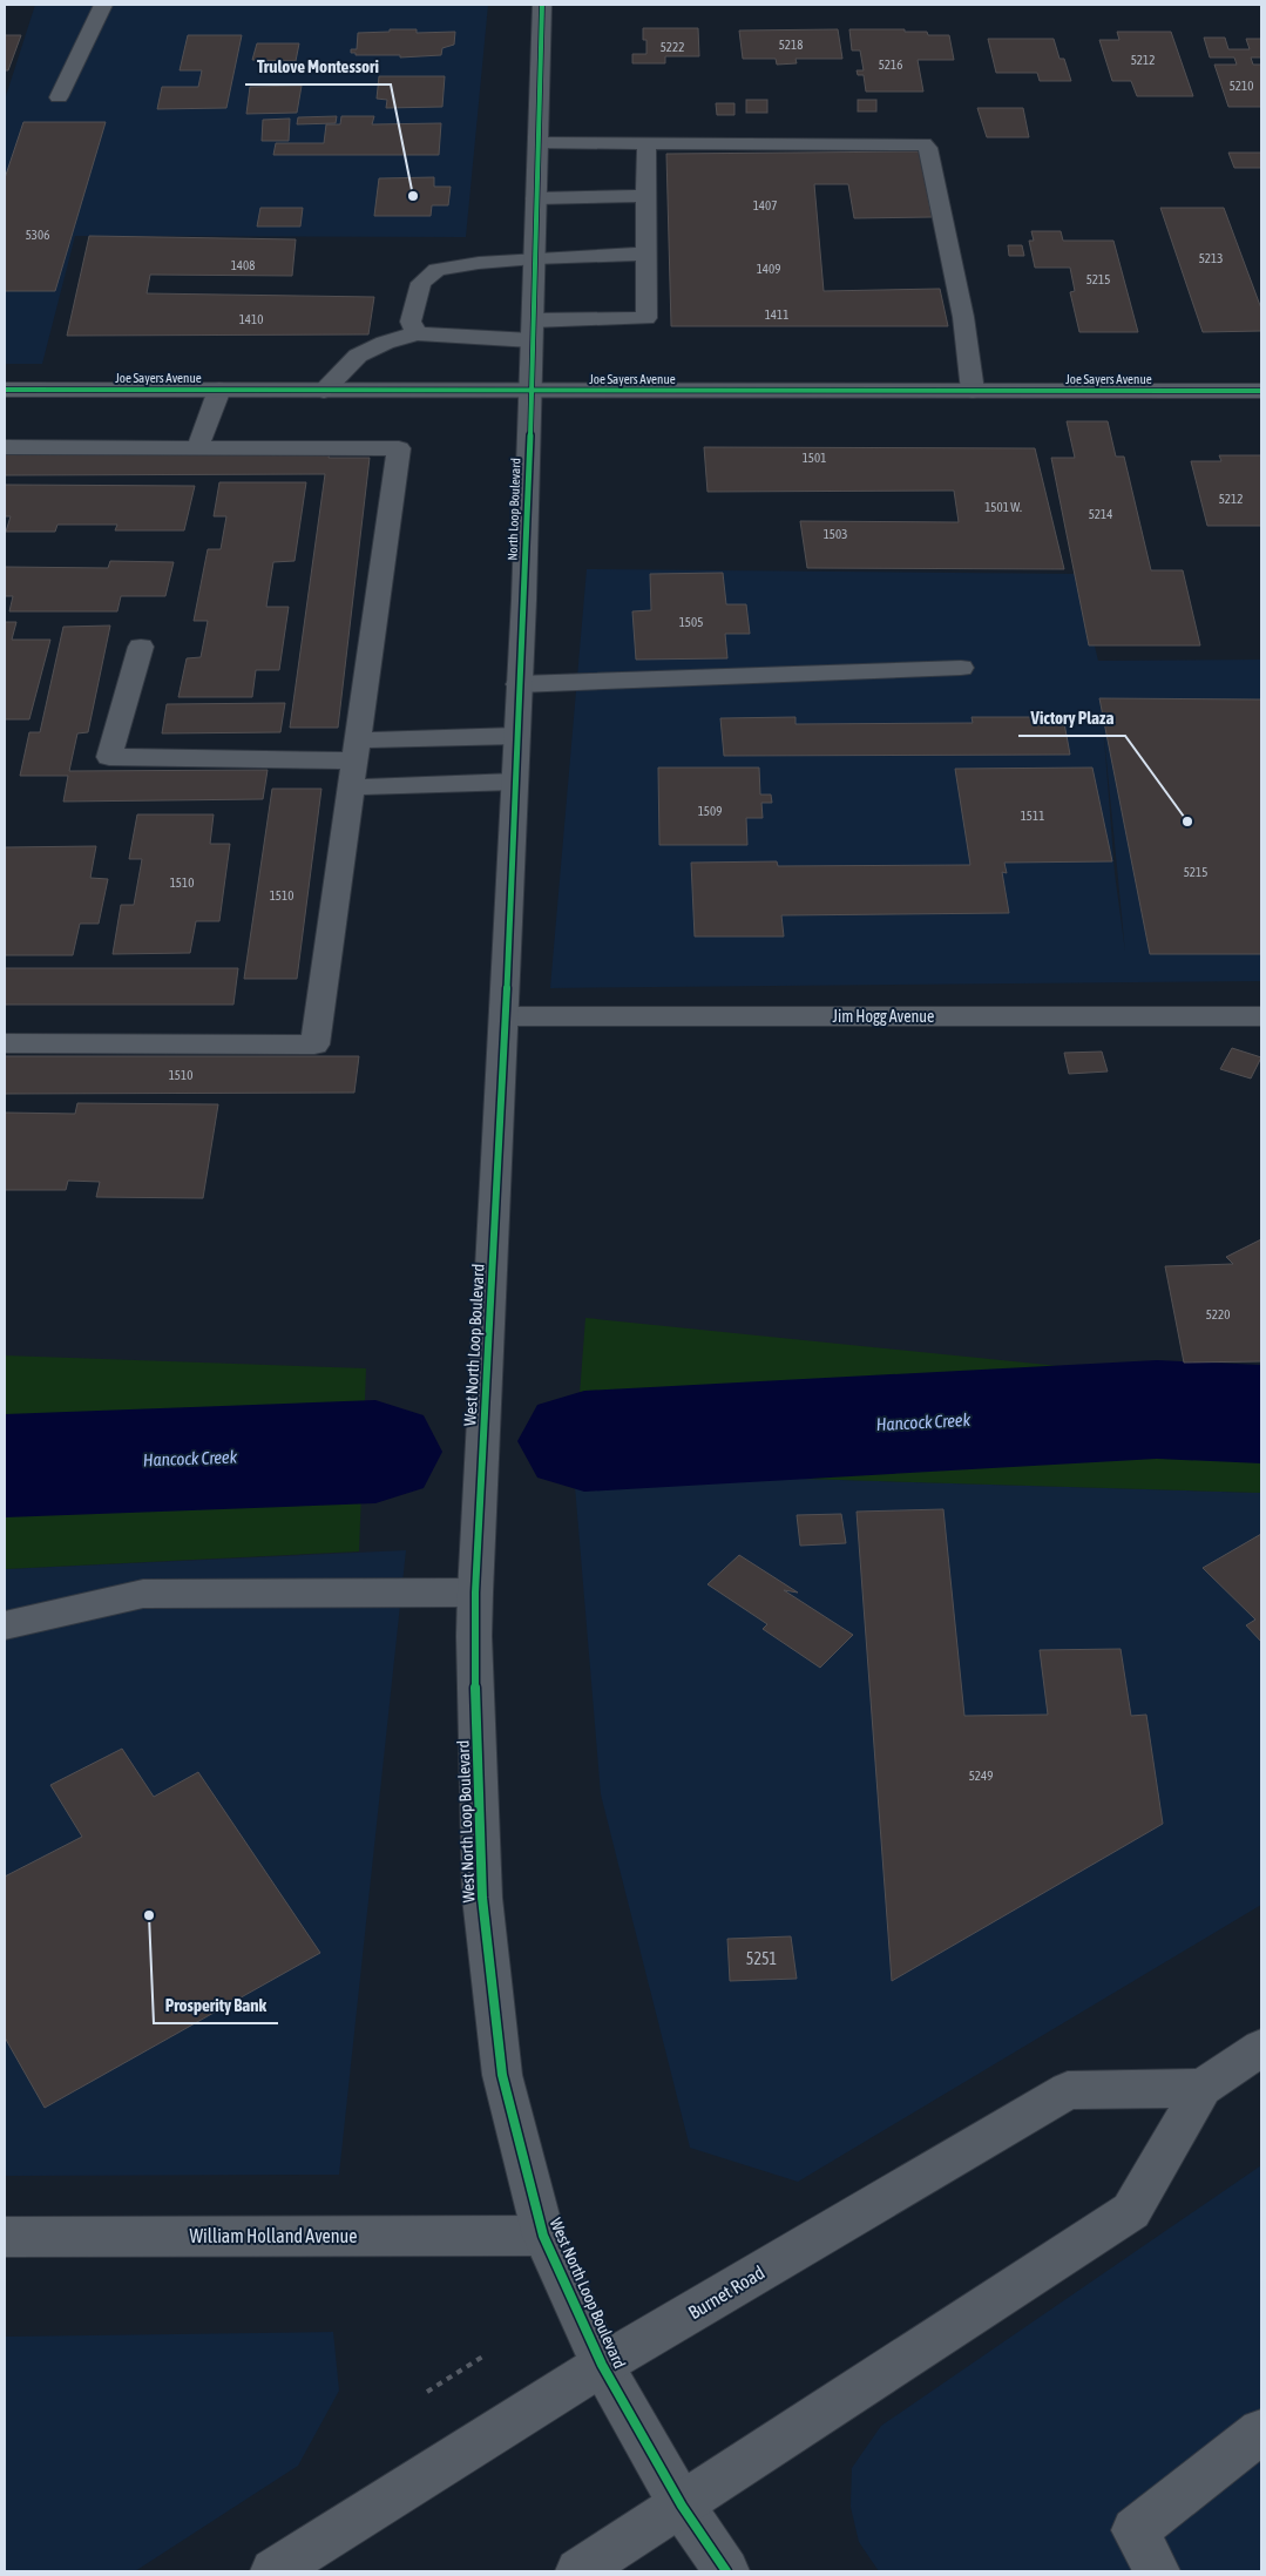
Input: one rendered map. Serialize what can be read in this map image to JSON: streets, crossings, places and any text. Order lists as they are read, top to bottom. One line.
{"streets":{"street":["Joe Sayers Avenue","North Loop Boulevard","Jim Hogg Avenue","West North Loop Boulevard","William Holland Avenue","Burnet Road"]},"crossings":[["Joe Sayers Avenue","North Loop Boulevard"],["North Loop Boulevard","Jim Hogg Avenue"],["North Loop Boulevard","West North Loop Boulevard"],["Jim Hogg Avenue","West North Loop Boulevard"],["West North Loop Boulevard","William Holland Avenue"],["West North Loop Boulevard","Burnet Road"]],"water":["Hancock Creek"],"places":["Trulove Montessori","Victory Plaza","Prosperity Bank"],"house_numbers":["5218","5222","5212","5216","5210","1407","5306","5213","1408","1409","5215","1411","1410","1501","5212","1501 W.","5214","1503","1505","1509","1511","5215","1510","1510","1510","5220","5249","5251"]}
